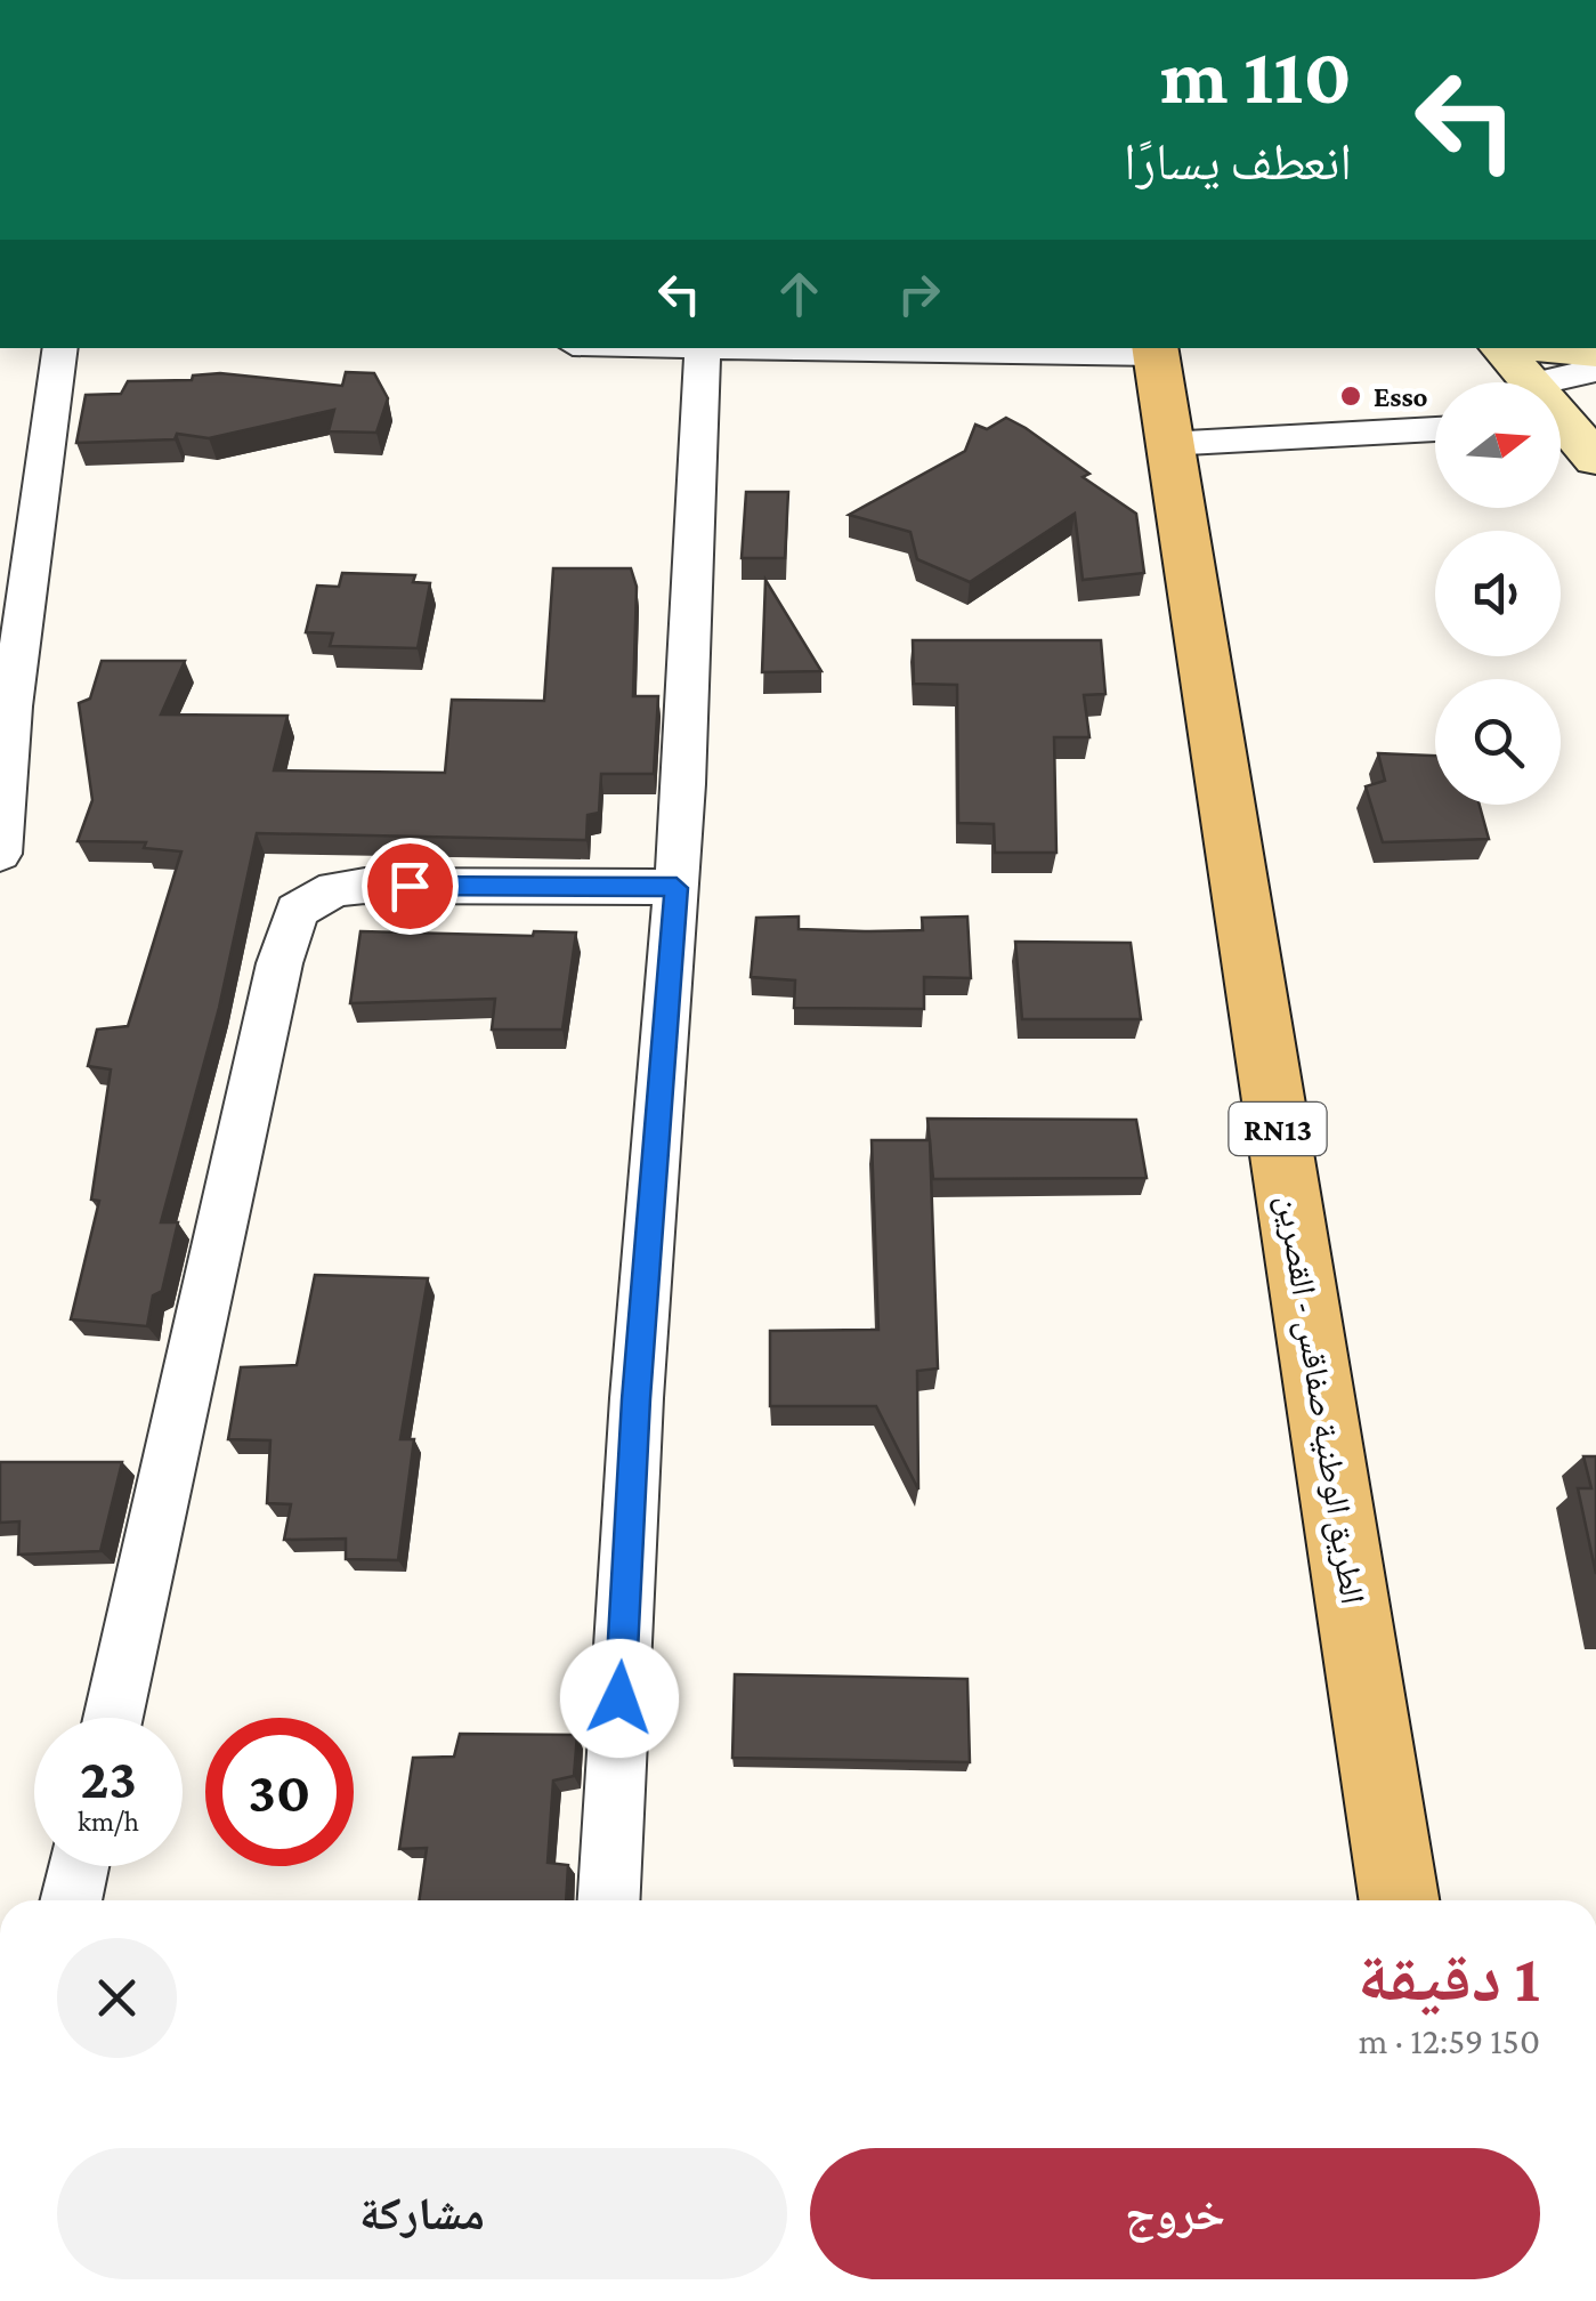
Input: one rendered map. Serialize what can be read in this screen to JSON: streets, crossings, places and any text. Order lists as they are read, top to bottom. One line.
{"streets":{"main road":["RN13","الطريق الوطنية صفاقس - القصرين"]},"places":["Esso"],"north":"right","page":{"turn":["110 m","انعطف يسارًا"],"speed":"23 km/h","limit":"30","heading":["1 دقيقة","150 m · 12:59"],"buttons":["خروج","مشاركة"]}}
